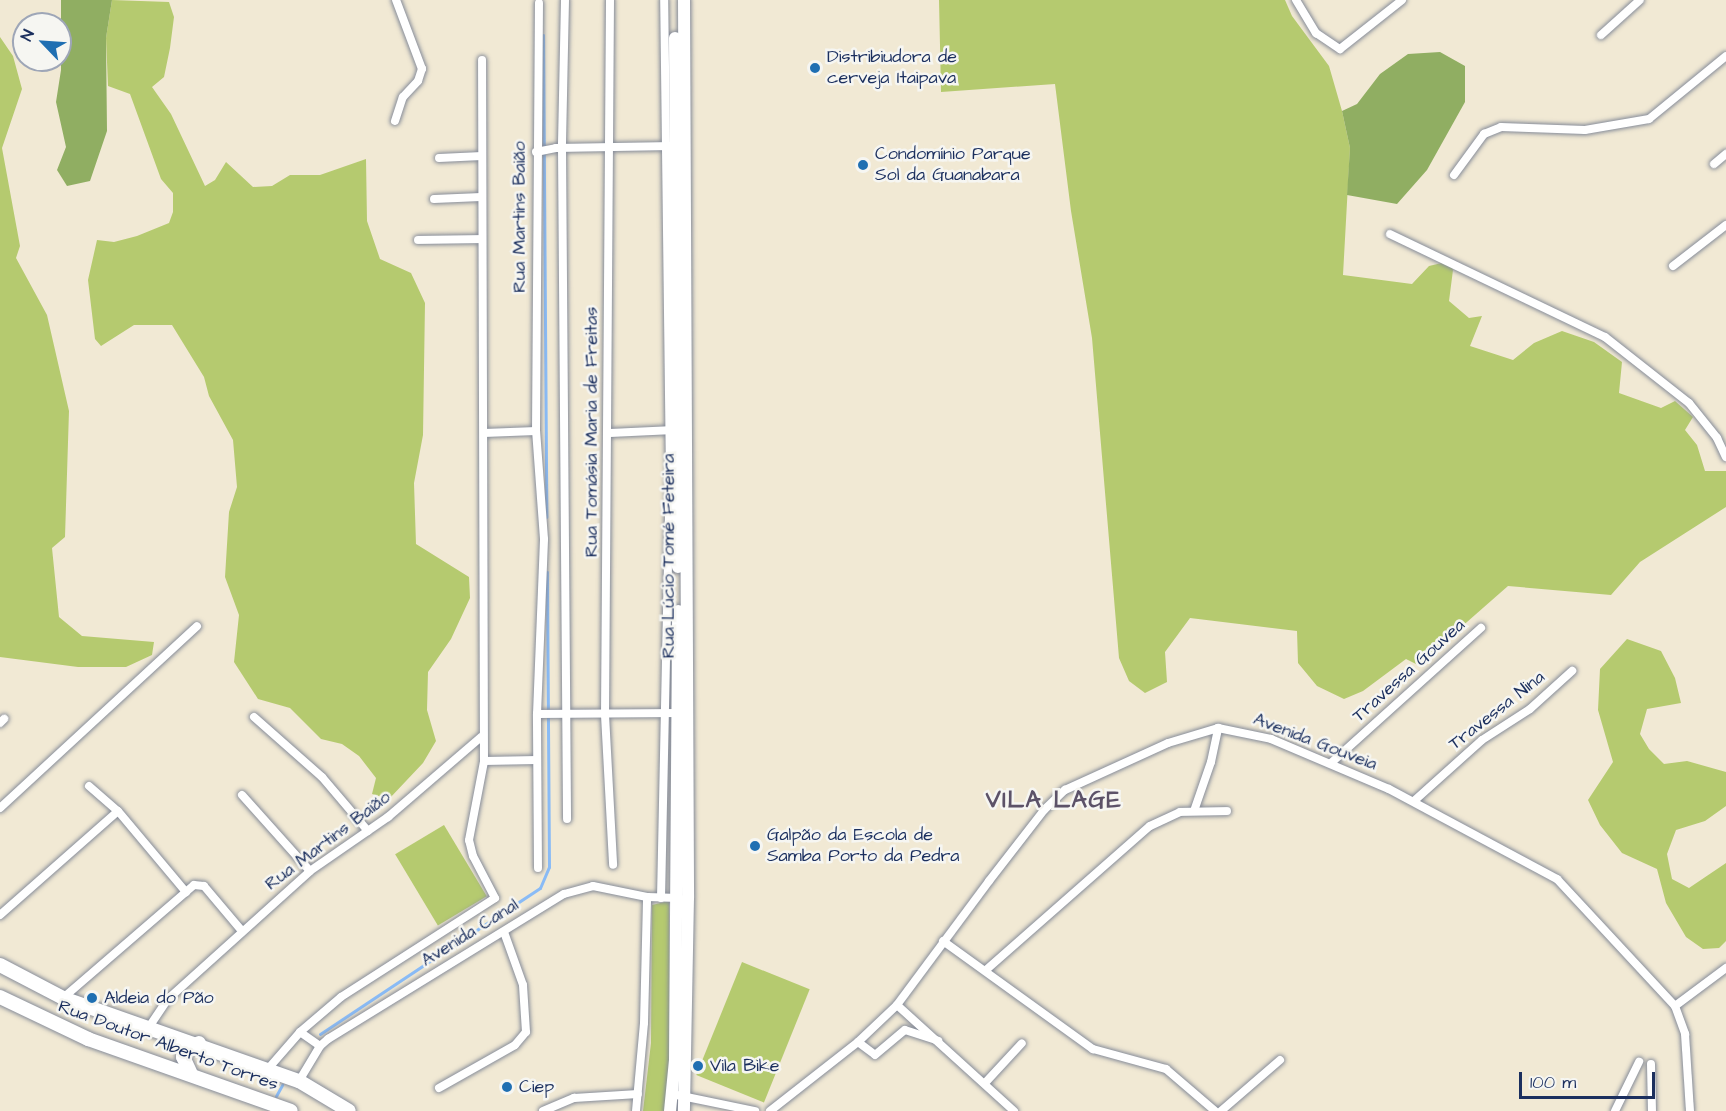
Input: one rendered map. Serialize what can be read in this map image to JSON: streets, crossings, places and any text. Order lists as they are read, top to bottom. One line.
{"streets":{"main road":["Rua Lúcio Tomé Feteira","Rua Doutor Alberto Torres"],"street":["Rua Martins Baião","Rua Tomásia Maria de Freitas","Travessa Gouvea","Travessa Nina","Avenida Gouveia","Avenida Canal"]},"crossings":[["Rua Martins Baião","Avenida Canal"],["Rua Lúcio Tomé Feteira","Avenida Canal"],["Travessa Gouvea","Avenida Gouveia"],["Travessa Nina","Avenida Gouveia"]],"districts":["VILA LAGE"],"places":["Distribiudora de cerveja Itaipava","Condomínio Parque Sol da Guanabara","Galpão da Escola de Samba Porto da Pedra","Aldeia do Pão","Vila Bike","Ciep"],"scale_bar":"100 m","north":"top left"}
